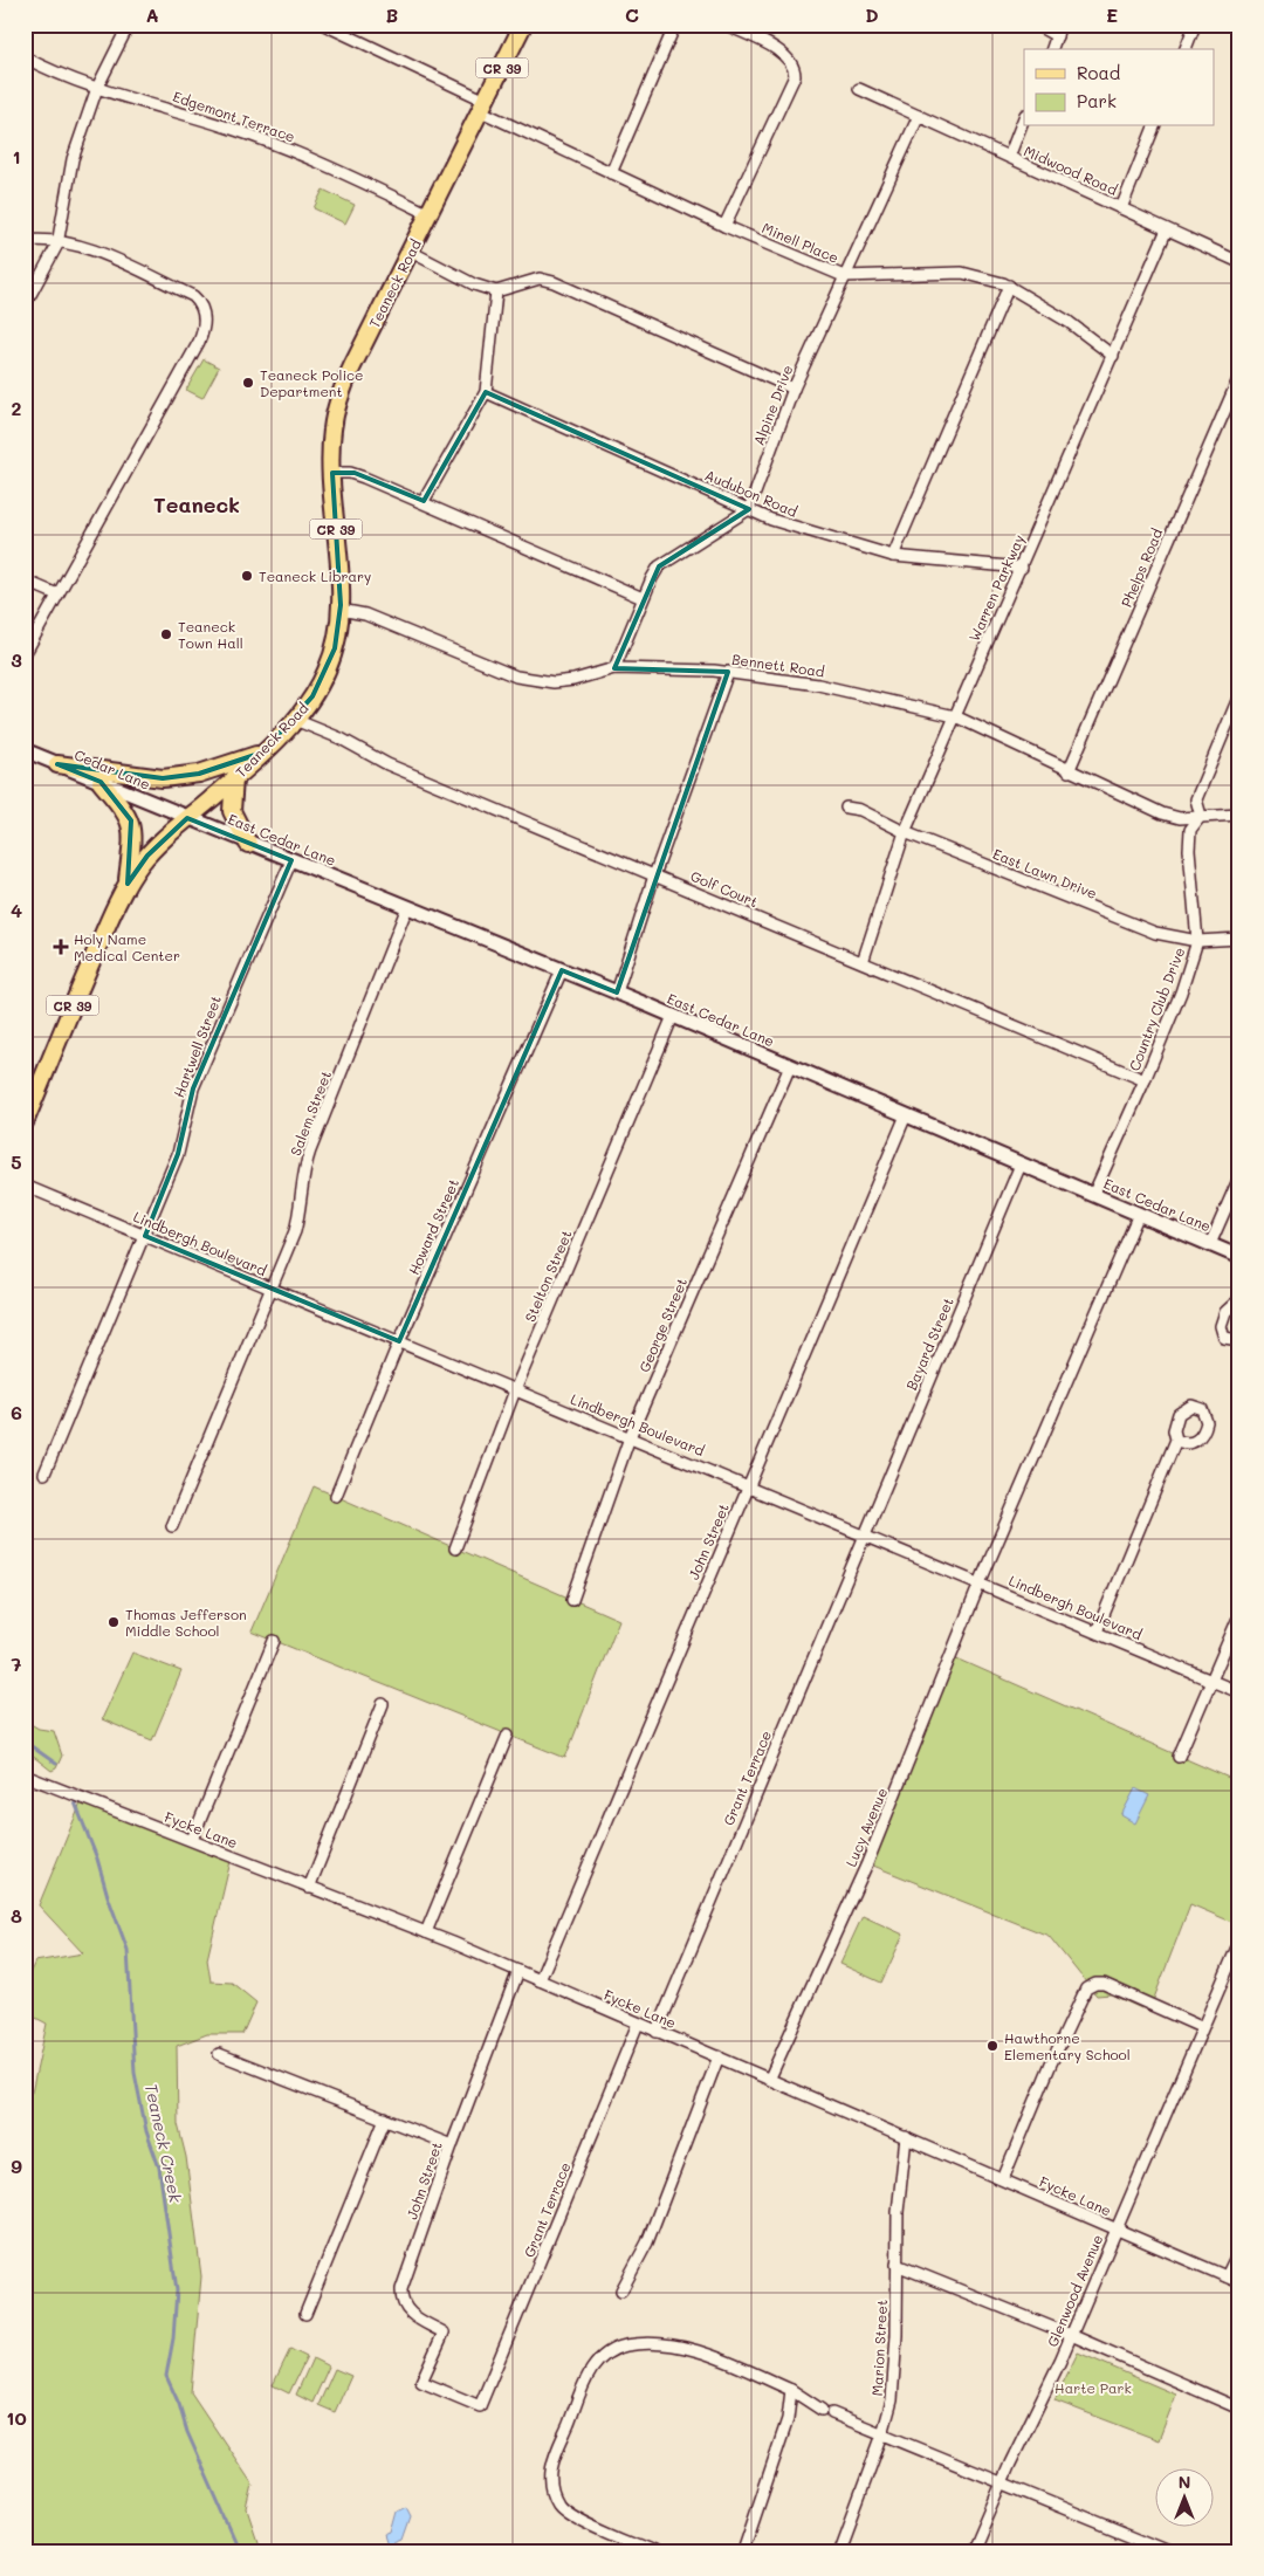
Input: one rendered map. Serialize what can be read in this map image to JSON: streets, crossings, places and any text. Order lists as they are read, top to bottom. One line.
{"streets":{"main road":["CR 39","Teaneck Road"],"street":["Edgemont Terrace","Midwood Road","Minell Place","Alpine Drive","Audubon Road","Phelps Road","Warren Parkway","Bennett Road","Cedar Lane","East Cedar Lane","East Lawn Drive","Golf Court","Country Club Drive","Hartwell Street","Salem Street","Howard Street","Lindbergh Boulevard","Stelton Street","George Street","Bayard Street","John Street","Grant Terrace","Lucy Avenue","Fycke Lane","Glenwood Avenue","Marion Street"]},"crossings":[["Edgemont Terrace","Teaneck Road"],["Midwood Road","Alpine Drive"],["Midwood Road","Warren Parkway"],["Minell Place","Teaneck Road"],["Minell Place","Alpine Drive"],["Minell Place","Warren Parkway"],["Teaneck Road","Bennett Road"],["Teaneck Road","Cedar Lane"],["Teaneck Road","East Cedar Lane"],["Teaneck Road","Golf Court"],["Alpine Drive","Audubon Road"],["Audubon Road","Warren Parkway"],["Phelps Road","Bennett Road"],["Warren Parkway","Bennett Road"],["Warren Parkway","East Lawn Drive"],["Warren Parkway","Golf Court"],["Bennett Road","Country Club Drive"],["Cedar Lane","East Cedar Lane"],["East Cedar Lane","Country Club Drive"],["East Cedar Lane","Hartwell Street"],["East Cedar Lane","Salem Street"],["East Cedar Lane","Howard Street"],["East Cedar Lane","Stelton Street"],["East Cedar Lane","George Street"],["East Cedar Lane","Bayard Street"],["East Cedar Lane","John Street"],["East Cedar Lane","Lucy Avenue"],["East Lawn Drive","Country Club Drive"],["Golf Court","Country Club Drive"],["Hartwell Street","Lindbergh Boulevard"],["Salem Street","Lindbergh Boulevard"],["Howard Street","Lindbergh Boulevard"],["Lindbergh Boulevard","Stelton Street"],["Lindbergh Boulevard","George Street"],["Lindbergh Boulevard","Bayard Street"],["Lindbergh Boulevard","John Street"],["Lindbergh Boulevard","Grant Terrace"],["Lindbergh Boulevard","Lucy Avenue"],["Bayard Street","Grant Terrace"],["John Street","Grant Terrace"],["John Street","Fycke Lane"],["Grant Terrace","Fycke Lane"],["Lucy Avenue","Fycke Lane"],["Fycke Lane","Glenwood Avenue"],["Fycke Lane","Marion Street"]],"districts":["Teaneck"],"water":["Teaneck Creek"],"parks":["Harte Park"],"places":{"other":["Teaneck Police Department","Teaneck Library","Teaneck Town Hall","Thomas Jefferson Middle School","Hawthorne Elementary School"],"health":["Holy Name Medical Center"]},"legend":["Road","Park"],"north":"top","grid":{"columns":["A","B","C","D","E"],"rows":["1","2","3","4","5","6","7","8","9","10"]}}
